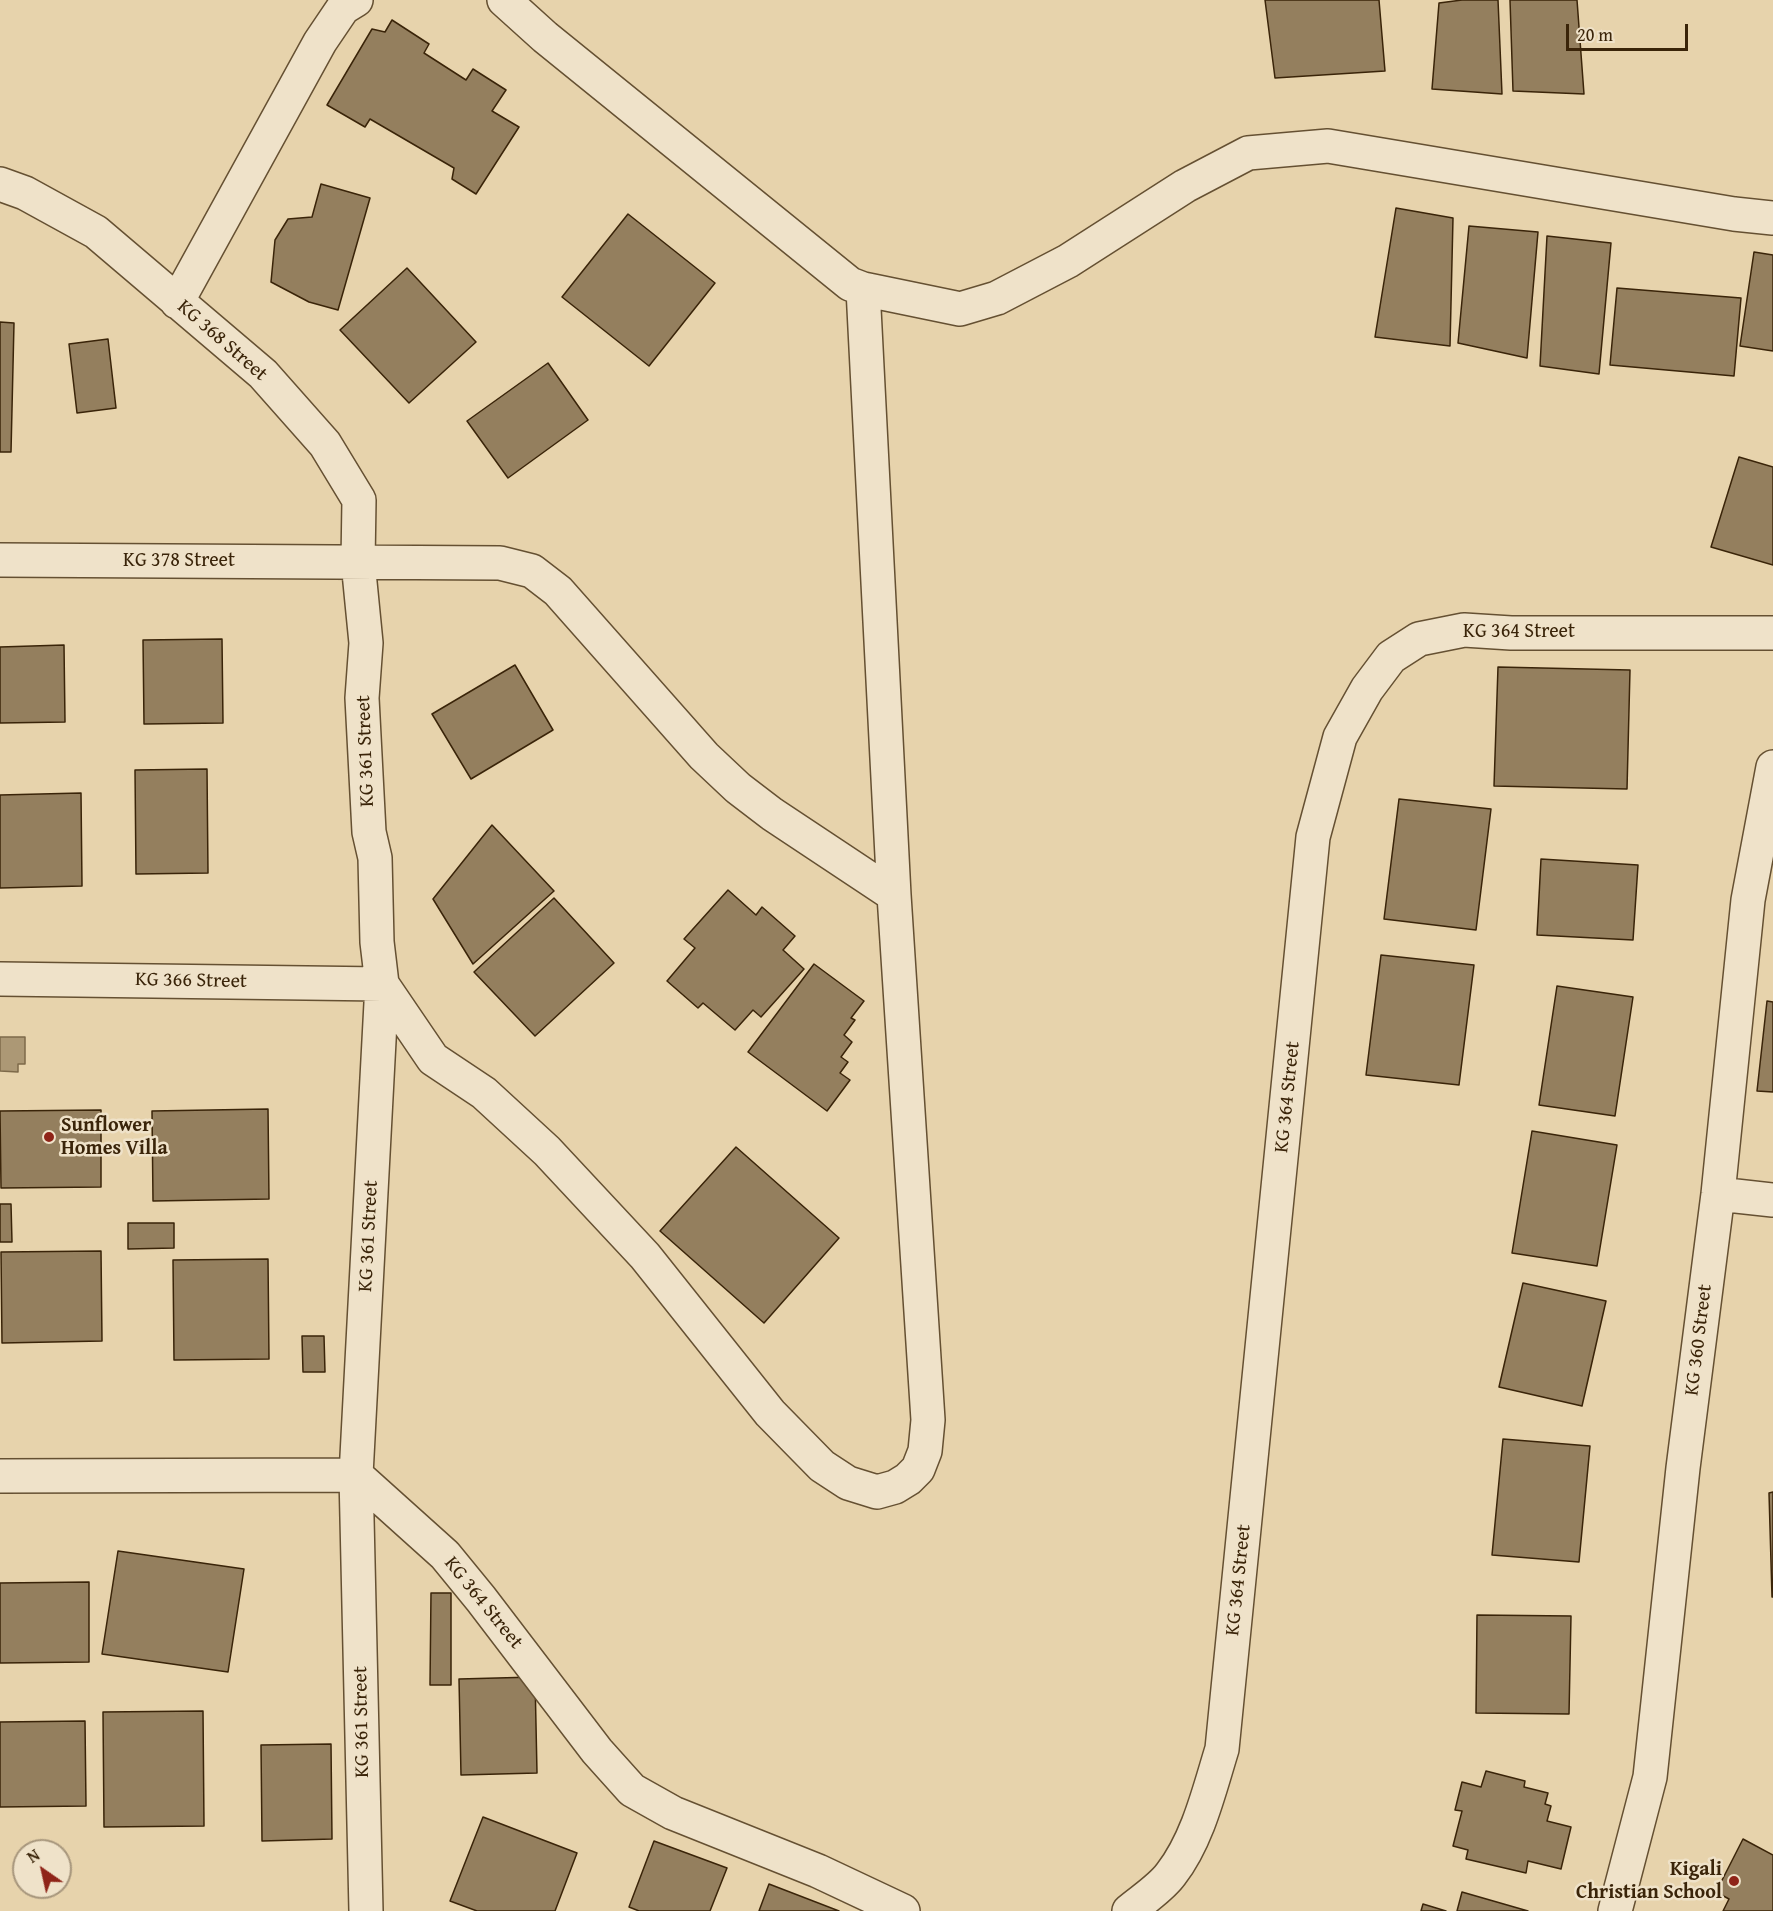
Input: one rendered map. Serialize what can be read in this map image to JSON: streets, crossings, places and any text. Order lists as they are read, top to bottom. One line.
{"streets":{"street":["KG 368 Street","KG 378 Street","KG 364 Street","KG 361 Street","KG 366 Street","KG 360 Street"]},"crossings":[["KG 368 Street","KG 378 Street"],["KG 368 Street","KG 361 Street"],["KG 378 Street","KG 361 Street"],["KG 364 Street","KG 361 Street"],["KG 361 Street","KG 366 Street"]],"places":["Sunflower Homes Villa","Kigali Christian School"],"scale_bar":"20 m","north":"top left"}
